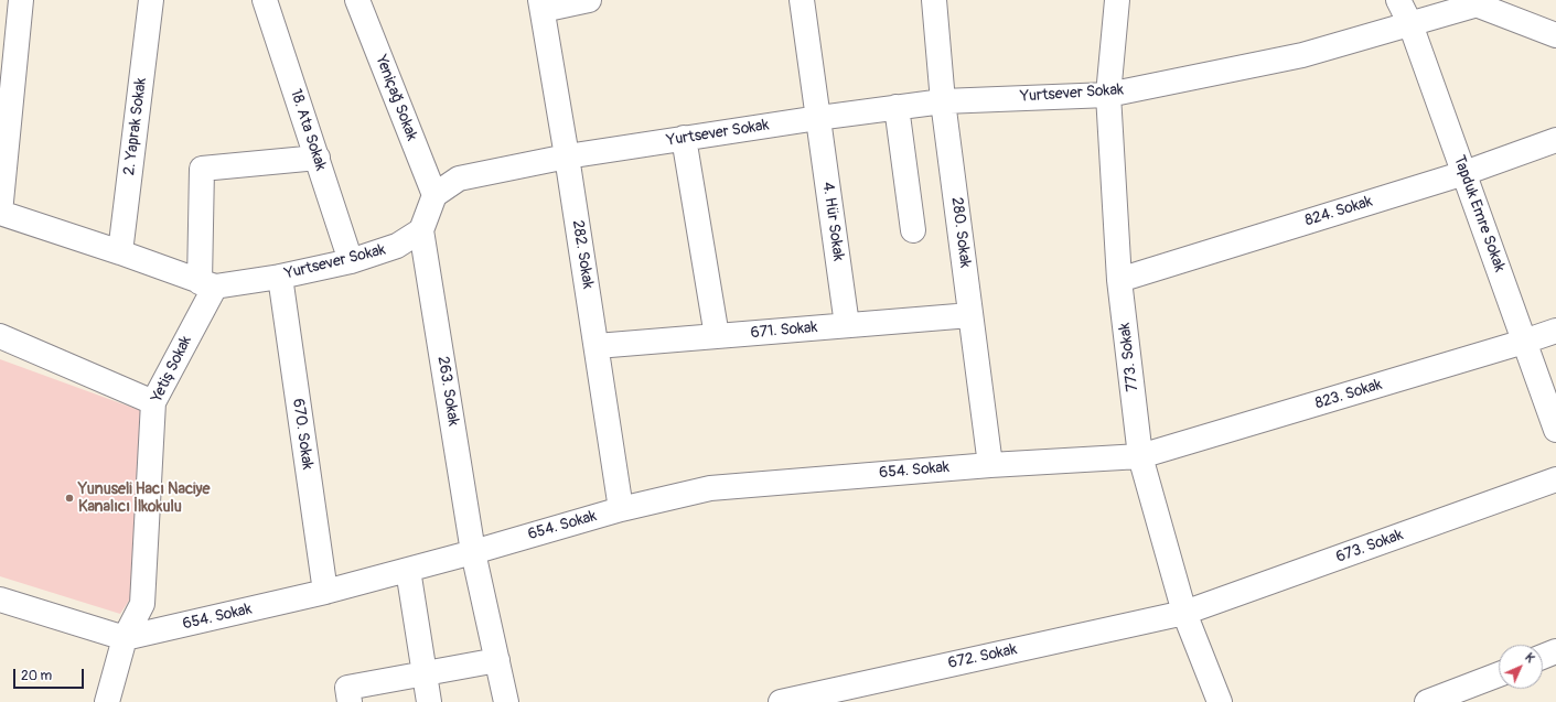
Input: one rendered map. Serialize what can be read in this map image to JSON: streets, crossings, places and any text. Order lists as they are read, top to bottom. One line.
{"streets":{"street":["Yurtsever Sokak","Yeniçağ Sokak","2. Yaprak Sokak","18. Ata Sokak","824. Sokak","Tapduk Emre Sokak","4. Hür Sokak","280. Sokak","282. Sokak","671. Sokak","773. Sokak","Yetiş Sokak","263. Sokak","823. Sokak","670. Sokak","654. Sokak","673. Sokak","672. Sokak"]},"crossings":[["Yurtsever Sokak","Yeniçağ Sokak"],["Yurtsever Sokak","2. Yaprak Sokak"],["Yurtsever Sokak","18. Ata Sokak"],["Yurtsever Sokak","Tapduk Emre Sokak"],["Yurtsever Sokak","4. Hür Sokak"],["Yurtsever Sokak","280. Sokak"],["Yurtsever Sokak","282. Sokak"],["Yurtsever Sokak","773. Sokak"],["Yurtsever Sokak","Yetiş Sokak"],["Yurtsever Sokak","263. Sokak"],["Yurtsever Sokak","670. Sokak"],["18. Ata Sokak","Yetiş Sokak"],["824. Sokak","Tapduk Emre Sokak"],["824. Sokak","773. Sokak"],["Tapduk Emre Sokak","823. Sokak"],["4. Hür Sokak","671. Sokak"],["280. Sokak","671. Sokak"],["280. Sokak","654. Sokak"],["282. Sokak","671. Sokak"],["282. Sokak","654. Sokak"],["773. Sokak","823. Sokak"],["773. Sokak","654. Sokak"],["773. Sokak","673. Sokak"],["773. Sokak","672. Sokak"],["Yetiş Sokak","654. Sokak"],["263. Sokak","654. Sokak"],["823. Sokak","654. Sokak"],["670. Sokak","654. Sokak"],["673. Sokak","672. Sokak"]],"places":["Yunuseli Hacı Naciye Kanalıcı İlkokulu"],"scale_bar":"20 m","north":"top right"}
